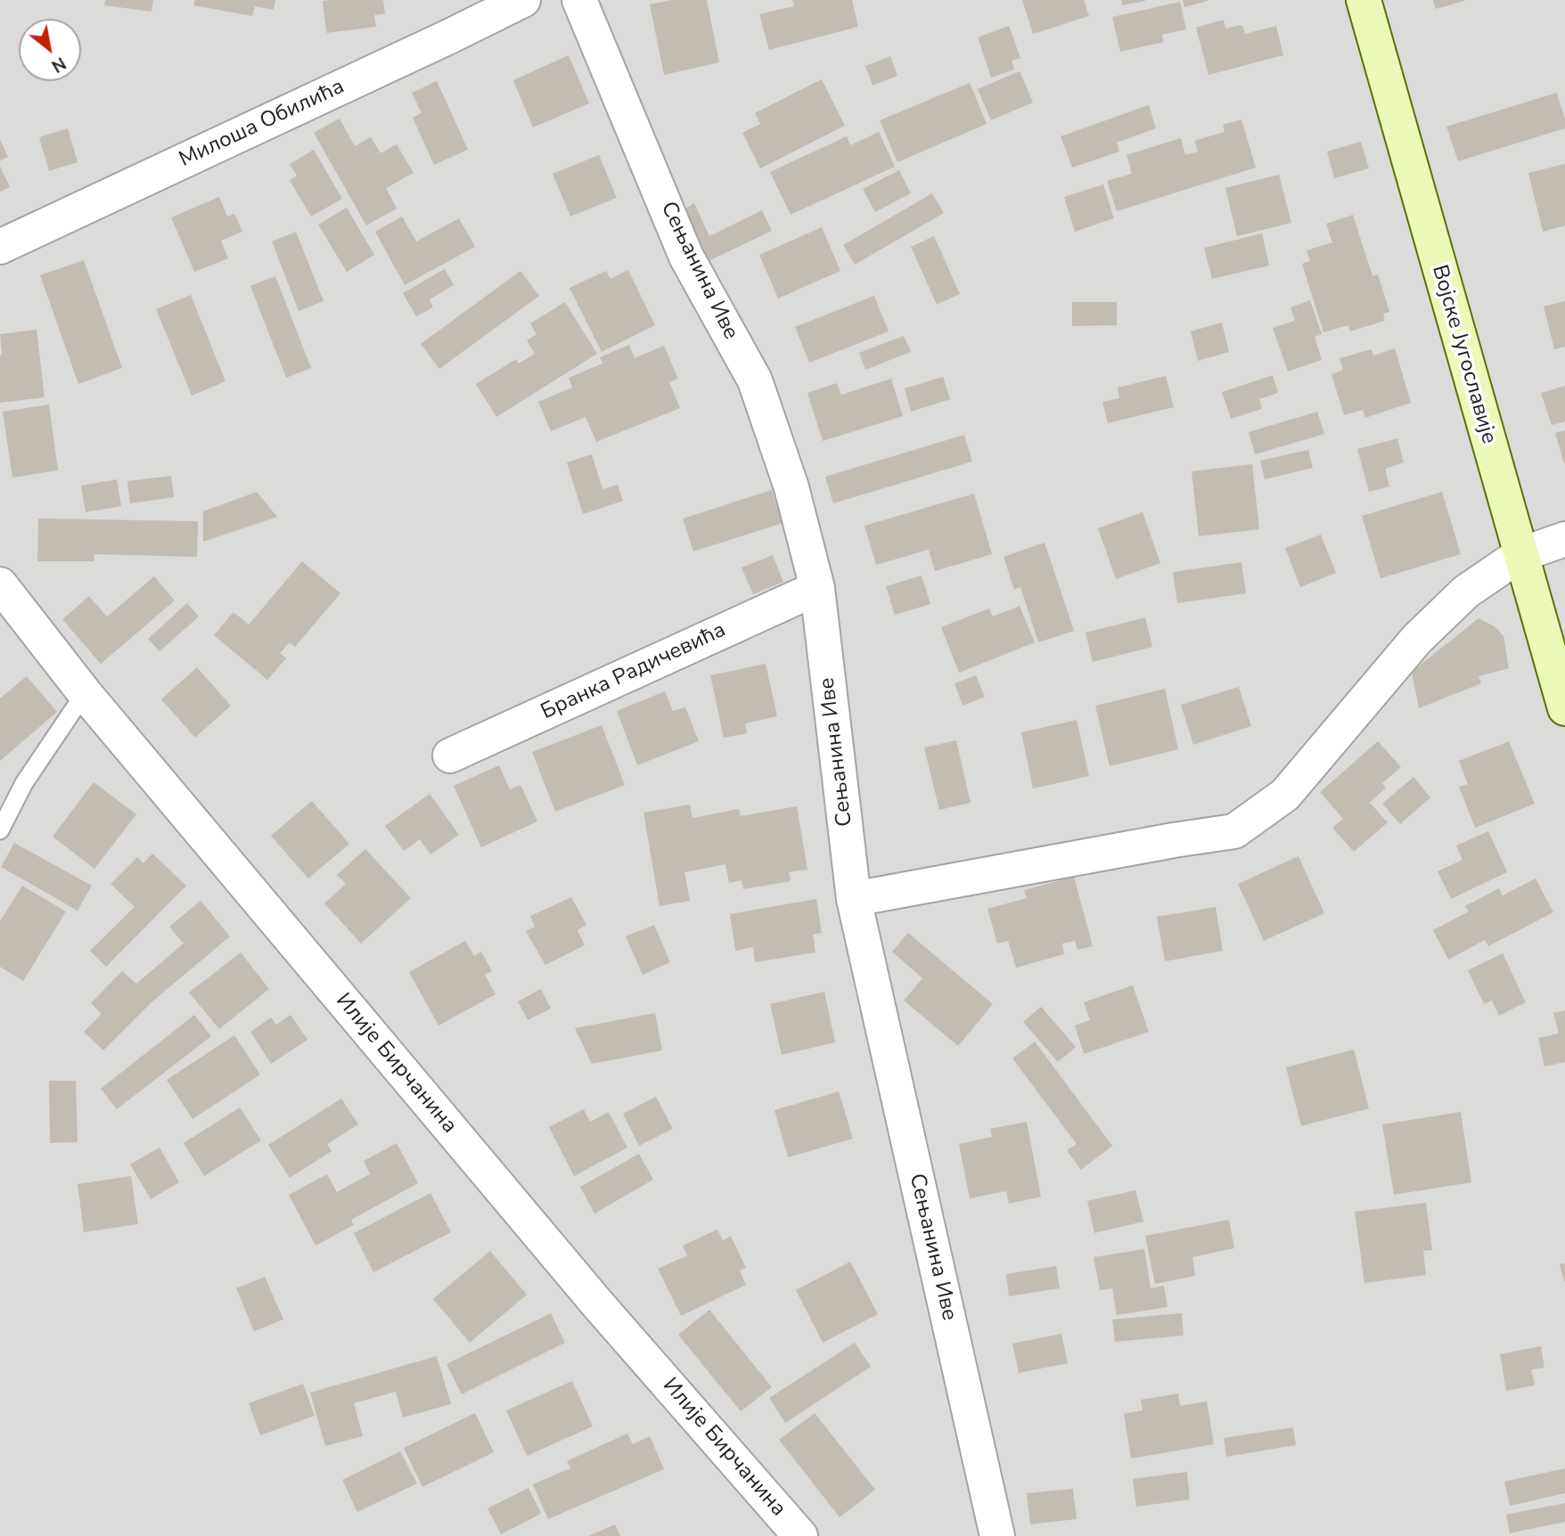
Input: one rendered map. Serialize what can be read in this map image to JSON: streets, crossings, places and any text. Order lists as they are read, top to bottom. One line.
{"streets":{"main road":["Војске Југославије"],"street":["Милоша Обилића","Сењанина Иве","Бранка Радичевића","Илије Бирчанина"]},"crossings":[["Сењанина Иве","Бранка Радичевића"]],"north":"bottom right"}
